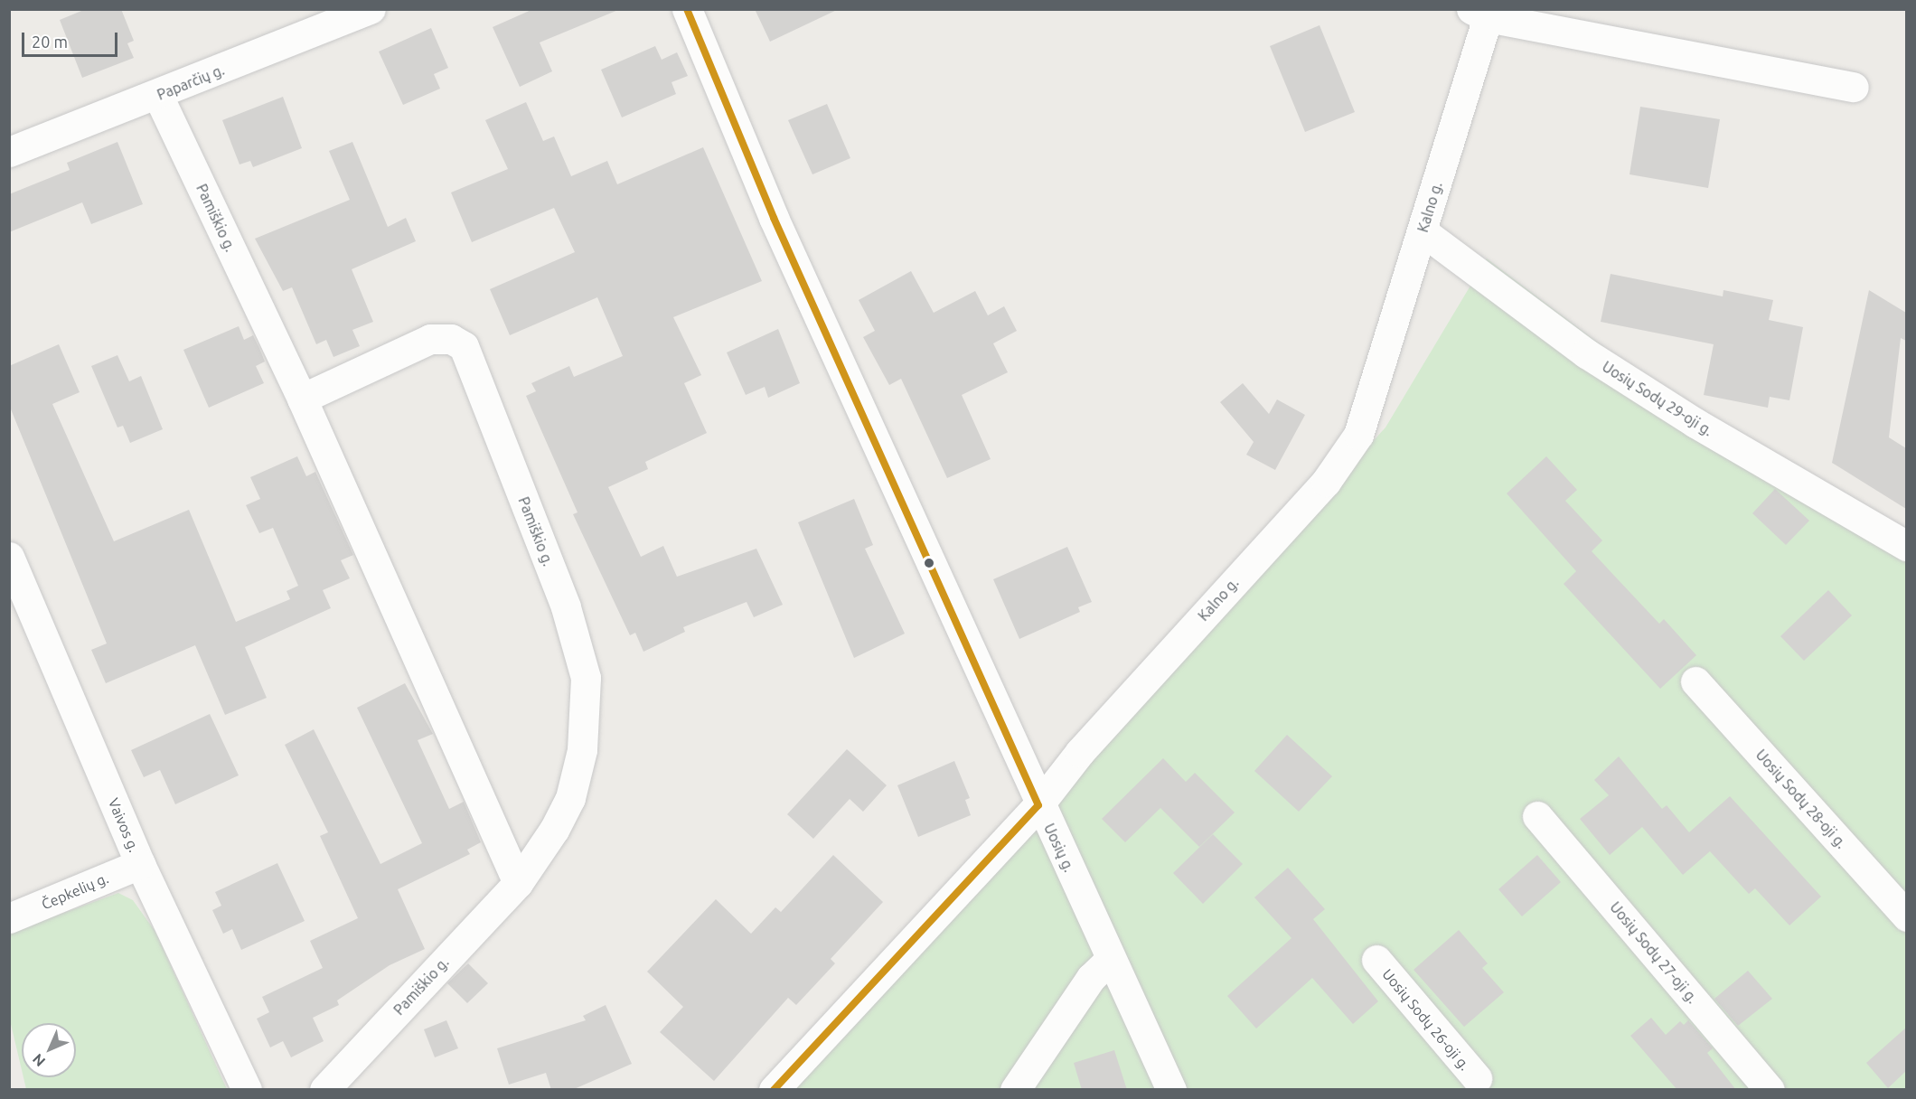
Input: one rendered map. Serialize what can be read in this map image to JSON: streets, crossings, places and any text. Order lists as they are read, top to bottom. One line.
{"streets":{"street":["Paparčių g.","Kalno g.","Pamiškio g.","Uosių Sodų 29-oji g.","Uosių Sodų 28-oji g.","Vaivos g.","Uosių g.","Čepkelių g.","Uosių Sodų 27-oji g.","Uosių Sodų 26-oji g."]},"crossings":[["Paparčių g.","Pamiškio g."],["Kalno g.","Uosių Sodų 29-oji g."],["Kalno g.","Uosių g."],["Vaivos g.","Čepkelių g."]],"scale_bar":"20 m","north":"bottom left"}
